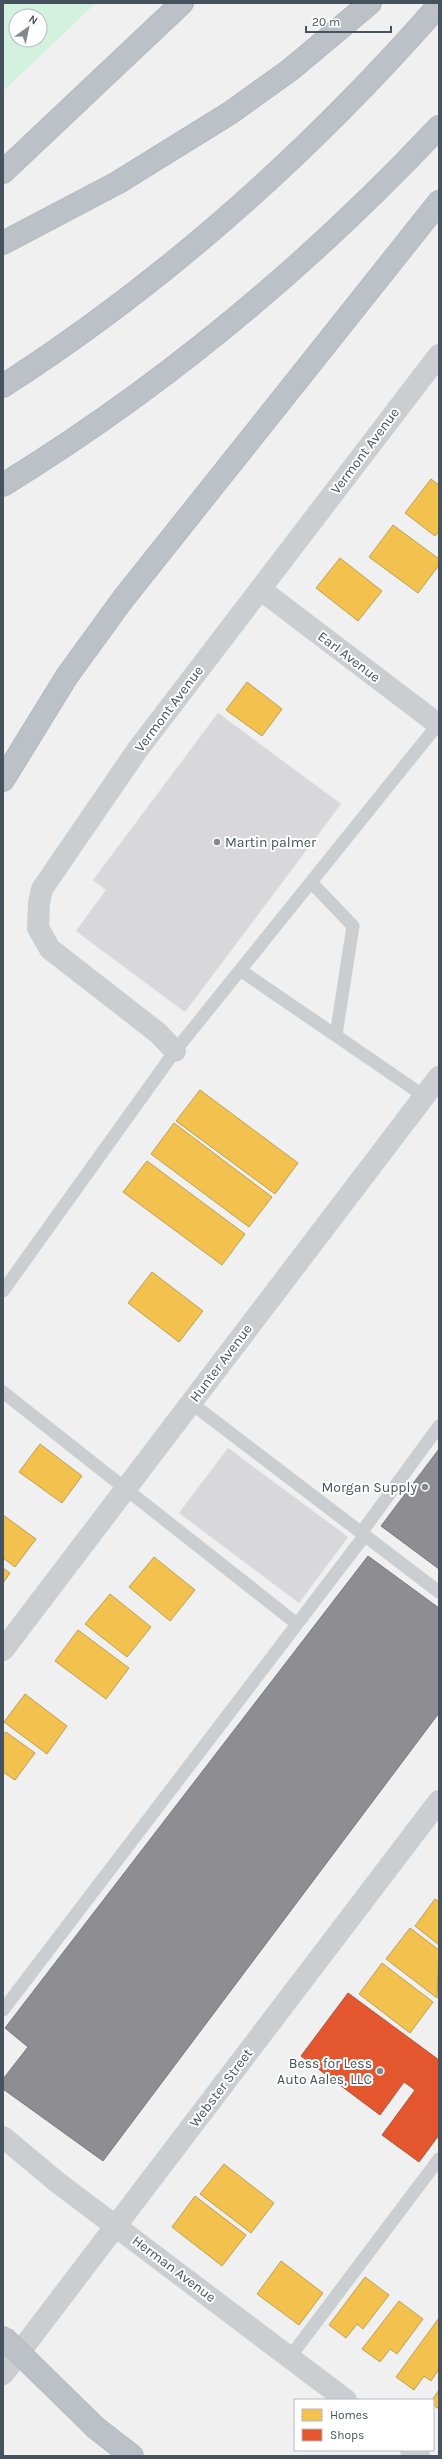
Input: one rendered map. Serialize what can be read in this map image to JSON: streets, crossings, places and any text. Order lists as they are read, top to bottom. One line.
{"streets":{"street":["Vermont Avenue","Earl Avenue","Hunter Avenue","Webster Street","Herman Avenue"]},"crossings":[["Vermont Avenue","Earl Avenue"],["Webster Street","Herman Avenue"]],"places":["Martin palmer","Morgan Supply","Bess for Less Auto Aales, LLC"],"legend":["Homes","Shops"],"scale_bar":"20 m","north":"top right"}
